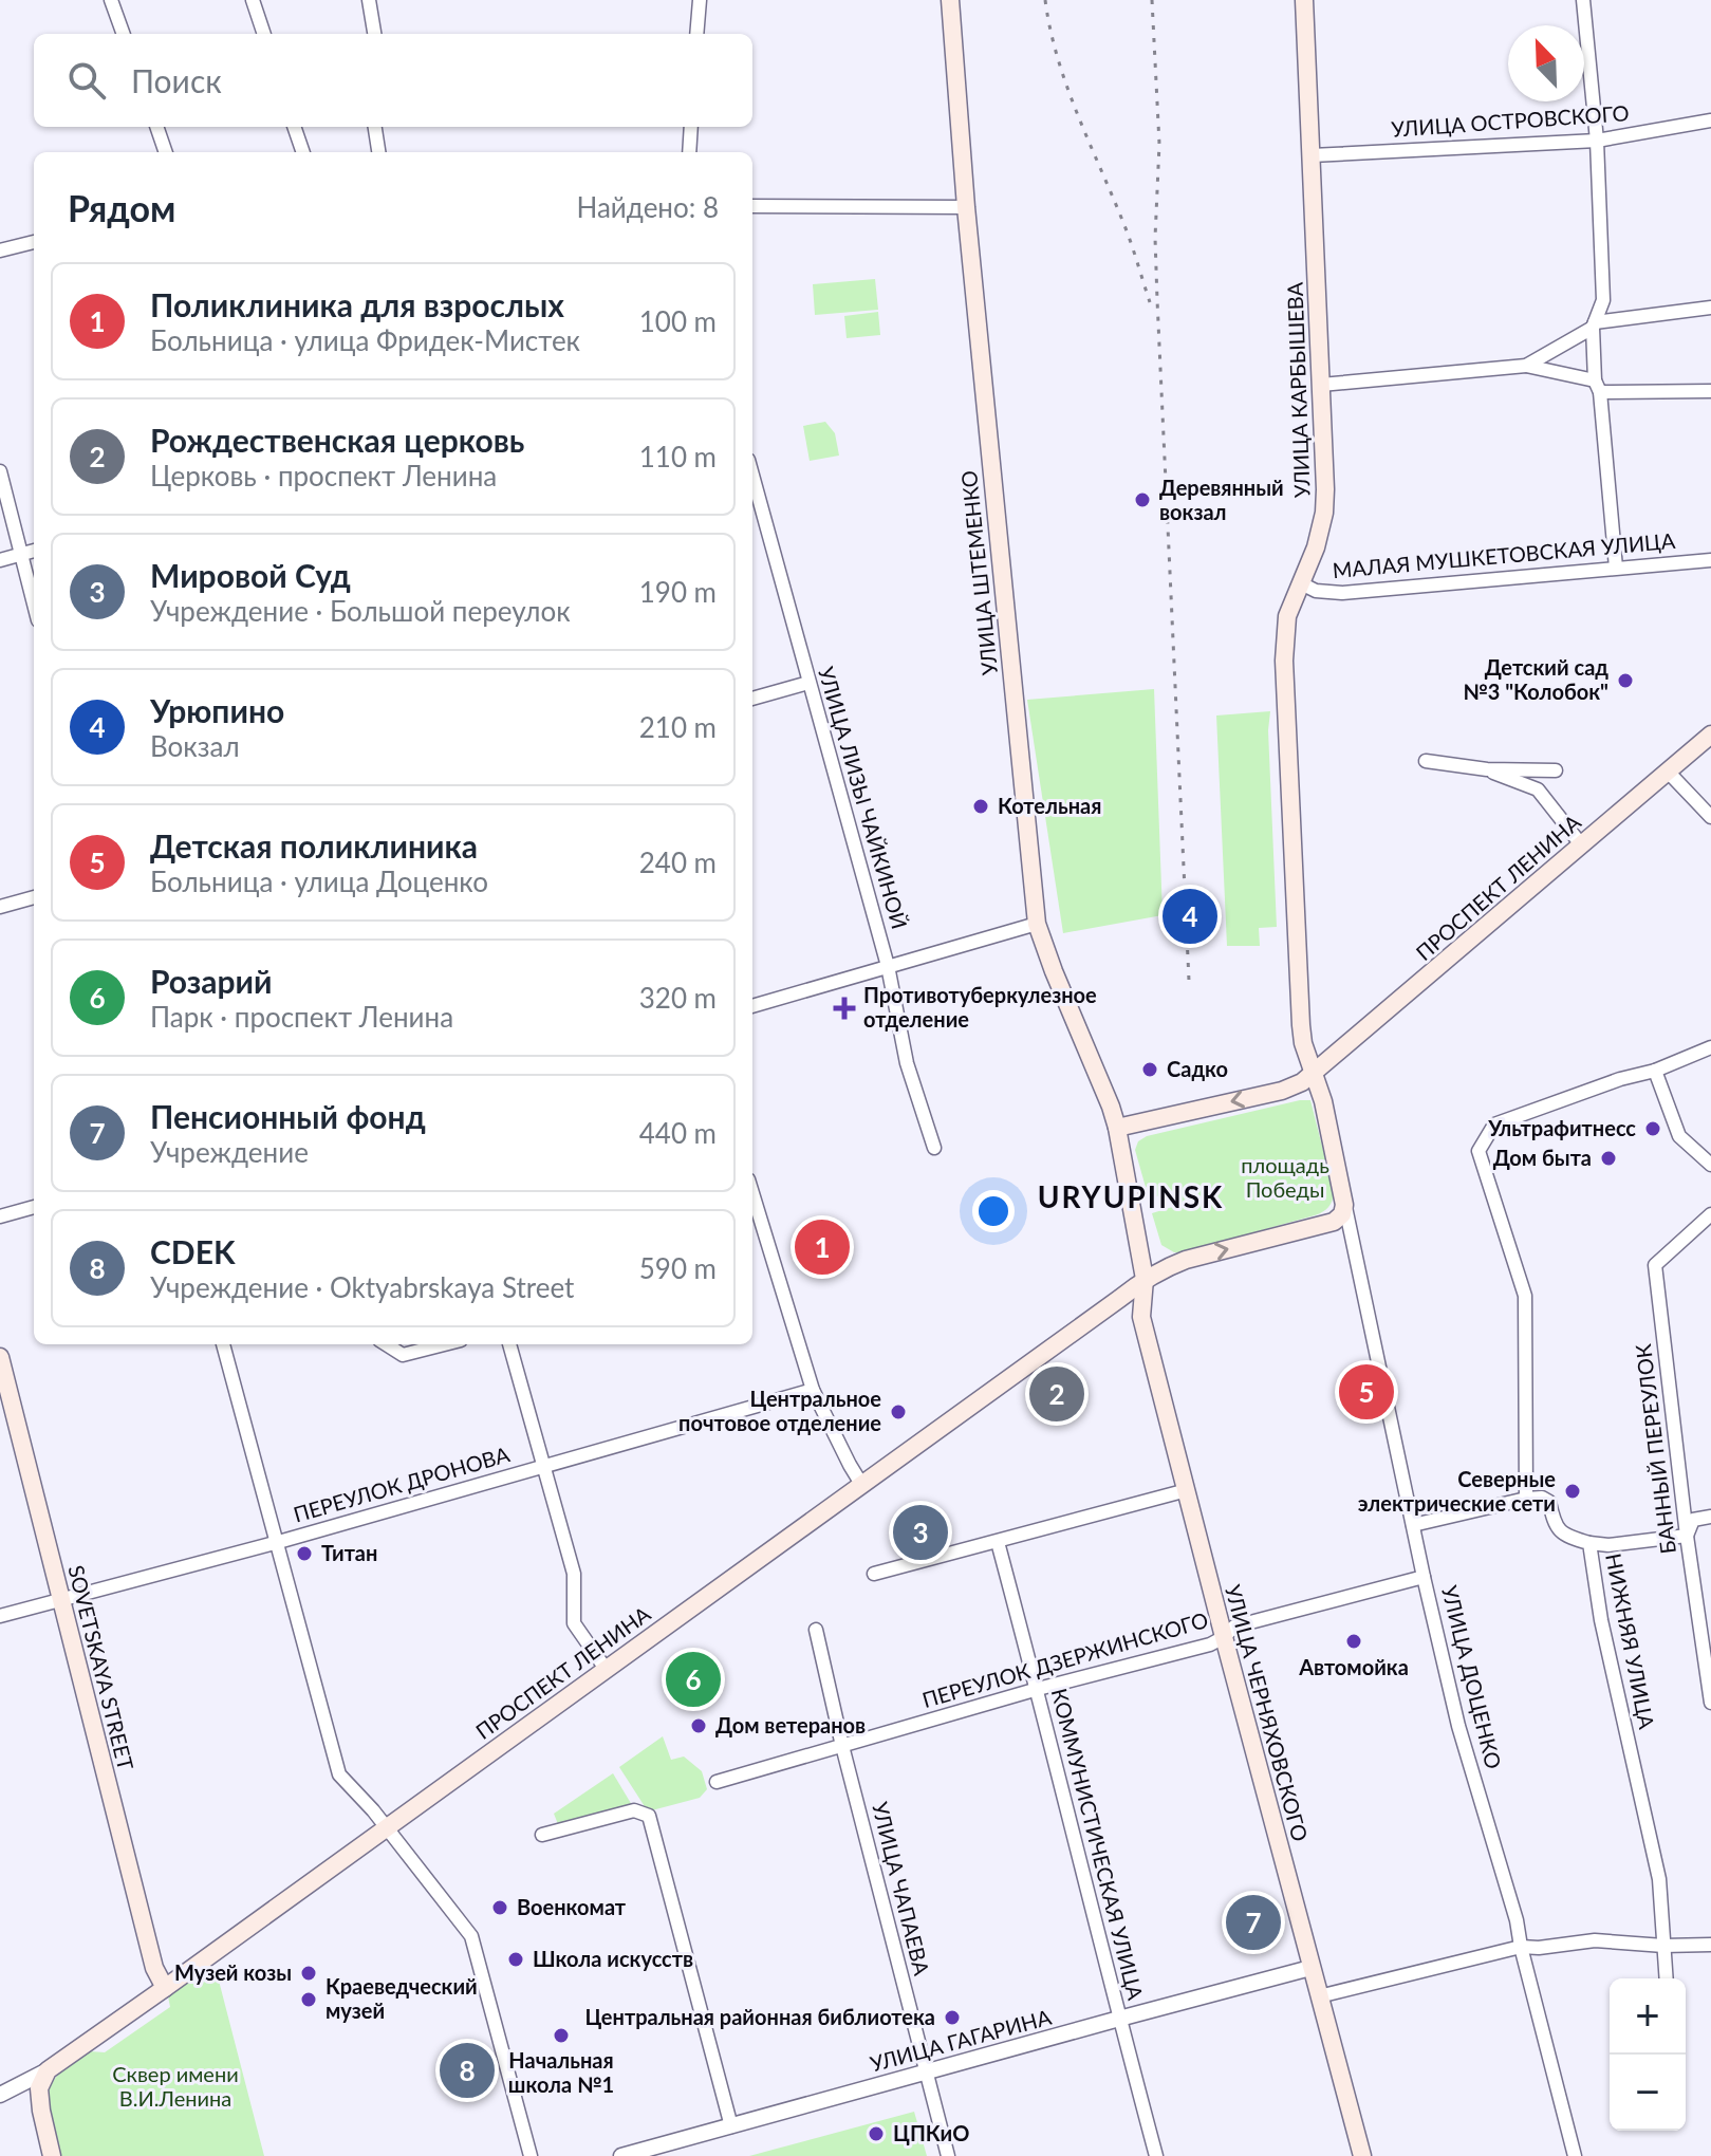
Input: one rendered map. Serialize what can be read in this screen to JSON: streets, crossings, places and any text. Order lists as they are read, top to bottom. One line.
{"streets":{"main road":["УЛИЦА КАРБЫШЕВА","УЛИЦА ШТЕМЕНКО","ПРОСПЕКТ ЛЕНИНА","SOVETSKAYA STREET","УЛИЦА ЧЕРНЯХОВСКОГО"],"street":["УЛИЦА ОСТРОВСКОГО","МАЛАЯ МУШКЕТОВСКАЯ УЛИЦА","УЛИЦА ЛИЗЫ ЧАЙКИНОЙ","БАННЫЙ ПЕРЕУЛОК","ПЕРЕУЛОК ДРОНОВА","НИЖНЯЯ УЛИЦА","ПЕРЕУЛОК ДЗЕРЖИНСКОГО","УЛИЦА ДОЦЕНКО","КОММУНИСТИЧЕСКАЯ УЛИЦА","УЛИЦА ЧАПАЕВА","УЛИЦА ГАГАРИНА"]},"crossings":[["УЛИЦА ОСТРОВСКОГО","УЛИЦА КАРБЫШЕВА"],["УЛИЦА КАРБЫШЕВА","МАЛАЯ МУШКЕТОВСКАЯ УЛИЦА"],["УЛИЦА КАРБЫШЕВА","ПРОСПЕКТ ЛЕНИНА"],["ПРОСПЕКТ ЛЕНИНА","SOVETSKAYA STREET"],["ПРОСПЕКТ ЛЕНИНА","УЛИЦА ЧЕРНЯХОВСКОГО"],["ПЕРЕУЛОК ДРОНОВА","SOVETSKAYA STREET"],["ПЕРЕУЛОК ДЗЕРЖИНСКОГО","УЛИЦА ДОЦЕНКО"],["ПЕРЕУЛОК ДЗЕРЖИНСКОГО","УЛИЦА ЧЕРНЯХОВСКОГО"],["ПЕРЕУЛОК ДЗЕРЖИНСКОГО","КОММУНИСТИЧЕСКАЯ УЛИЦА"],["ПЕРЕУЛОК ДЗЕРЖИНСКОГО","УЛИЦА ЧАПАЕВА"],["УЛИЦА ЧЕРНЯХОВСКОГО","УЛИЦА ГАГАРИНА"],["КОММУНИСТИЧЕСКАЯ УЛИЦА","УЛИЦА ГАГАРИНА"],["УЛИЦА ЧАПАЕВА","УЛИЦА ГАГАРИНА"]],"districts":["URYUPINSK"],"parks":["площадь Победы","Сквер имени В.И.Ленина"],"places":{"other":["Деревянный вокзал","Детский сад №3 \"Колобок\"","Котельная","Садко","Ультрафитнесс","Дом быта","Центральное почтовое отделение","Северные электрические сети","Титан","Автомойка","Дом ветеранов","Военкомат","Школа искусств","Музей козы","Краеведческий музей","Центральная районная библиотека","Начальная школа №1","ЦПКиО"],"health":["Противотуберкулезное отделение"]},"north":"top left","page":{"search":"Поиск","heading":["Рядом","Найдено: 8"],"list":[{"mark":"1","name":"Поликлиника для взрослых","note":"Больница · улица Фридек-Мистек","value":"100 m"},{"mark":"2","name":"Рождественская церковь","note":"Церковь · проспект Ленина","value":"110 m"},{"mark":"3","name":"Мировой Суд","note":"Учреждение · Большой переулок","value":"190 m"},{"mark":"4","name":"Урюпино","note":"Вокзал","value":"210 m"},{"mark":"5","name":"Детская поликлиника","note":"Больница · улица Доценко","value":"240 m"},{"mark":"6","name":"Розарий","note":"Парк · проспект Ленина","value":"320 m"},{"mark":"7","name":"Пенсионный фонд","note":"Учреждение","value":"440 m"},{"mark":"8","name":"CDEK","note":"Учреждение · Oktyabrskaya Street","value":"590 m"}],"pins":["4","1","5","2","3","6","7","8"],"map_buttons":["+","−"]}}
